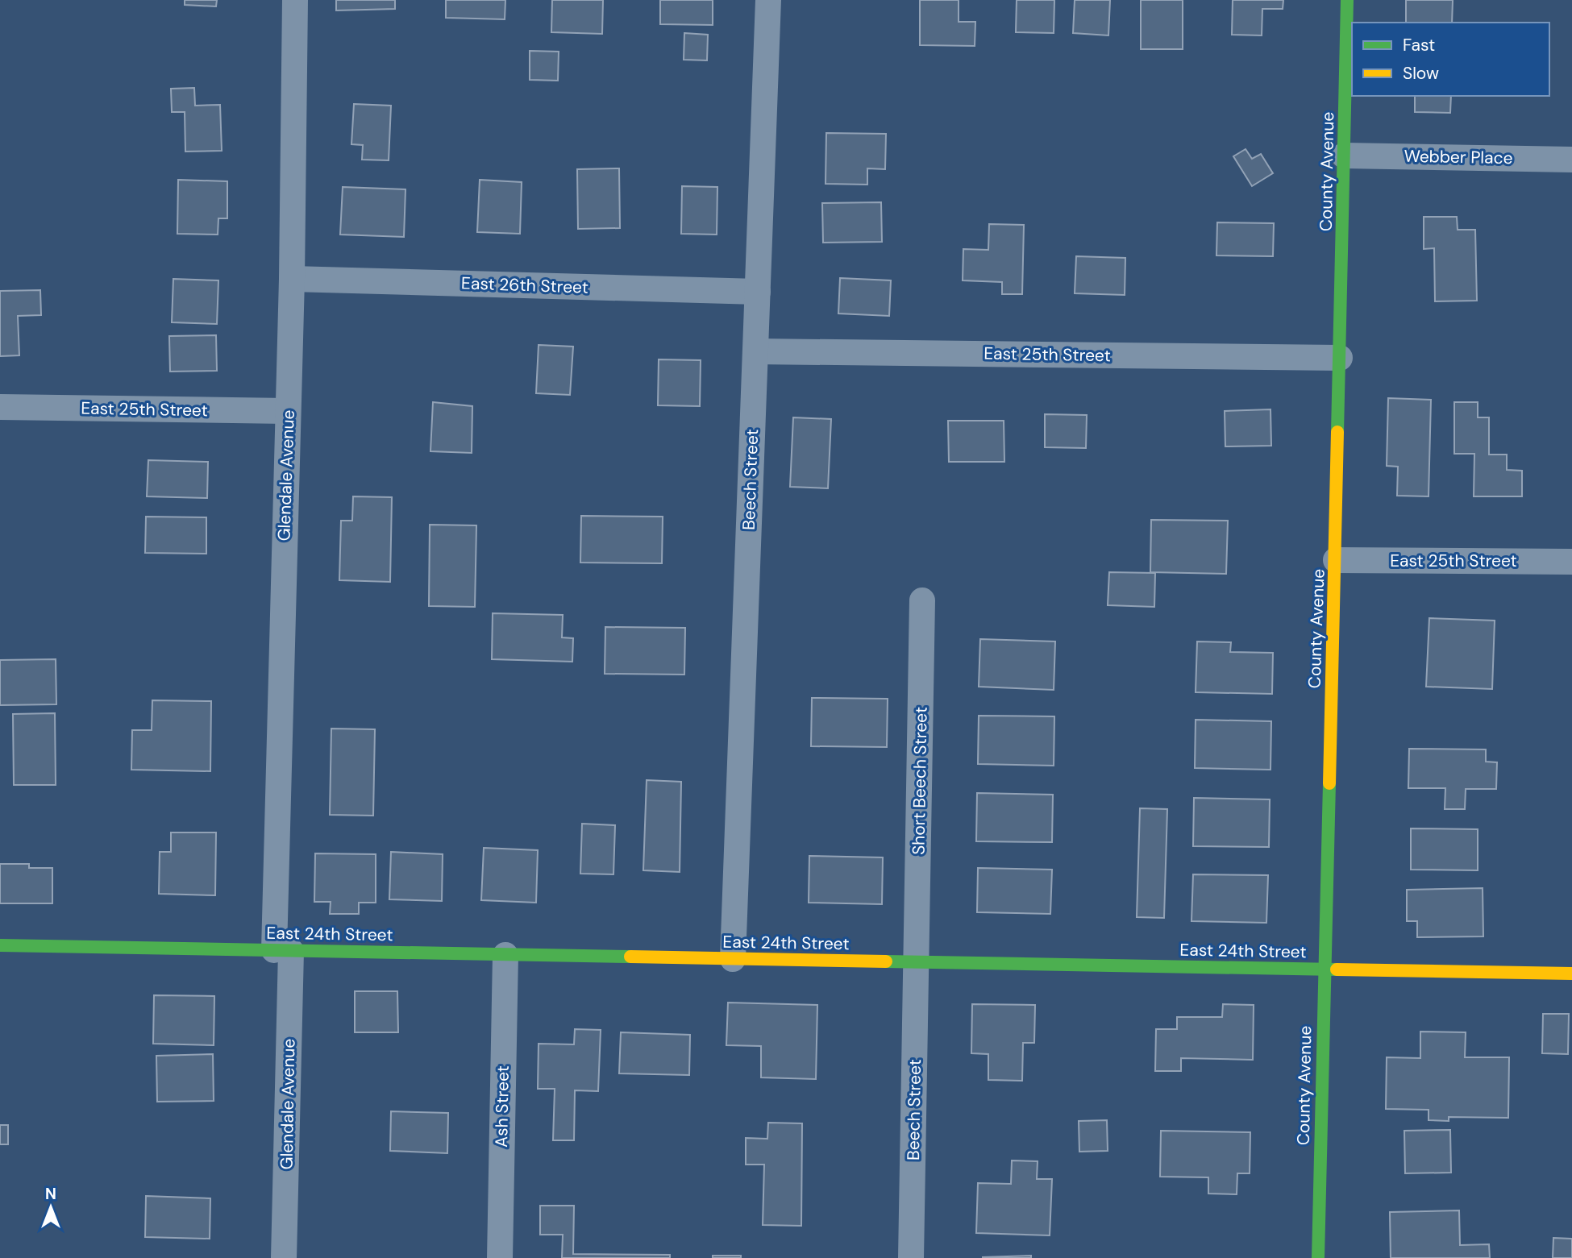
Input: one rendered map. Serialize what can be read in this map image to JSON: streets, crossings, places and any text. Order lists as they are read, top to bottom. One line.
{"streets":{"main road":["County Avenue","East 24th Street"],"street":["Webber Place","East 26th Street","East 25th Street","Glendale Avenue","Beech Street","Short Beech Street","Ash Street"]},"crossings":[["Webber Place","County Avenue"],["County Avenue","East 25th Street"],["County Avenue","East 24th Street"],["East 26th Street","Glendale Avenue"],["East 26th Street","Beech Street"],["East 25th Street","Glendale Avenue"],["East 25th Street","Beech Street"],["Glendale Avenue","East 24th Street"],["Beech Street","Short Beech Street"],["Beech Street","East 24th Street"],["Short Beech Street","East 24th Street"],["East 24th Street","Ash Street"]],"legend":["Fast","Slow"],"north":"top"}
